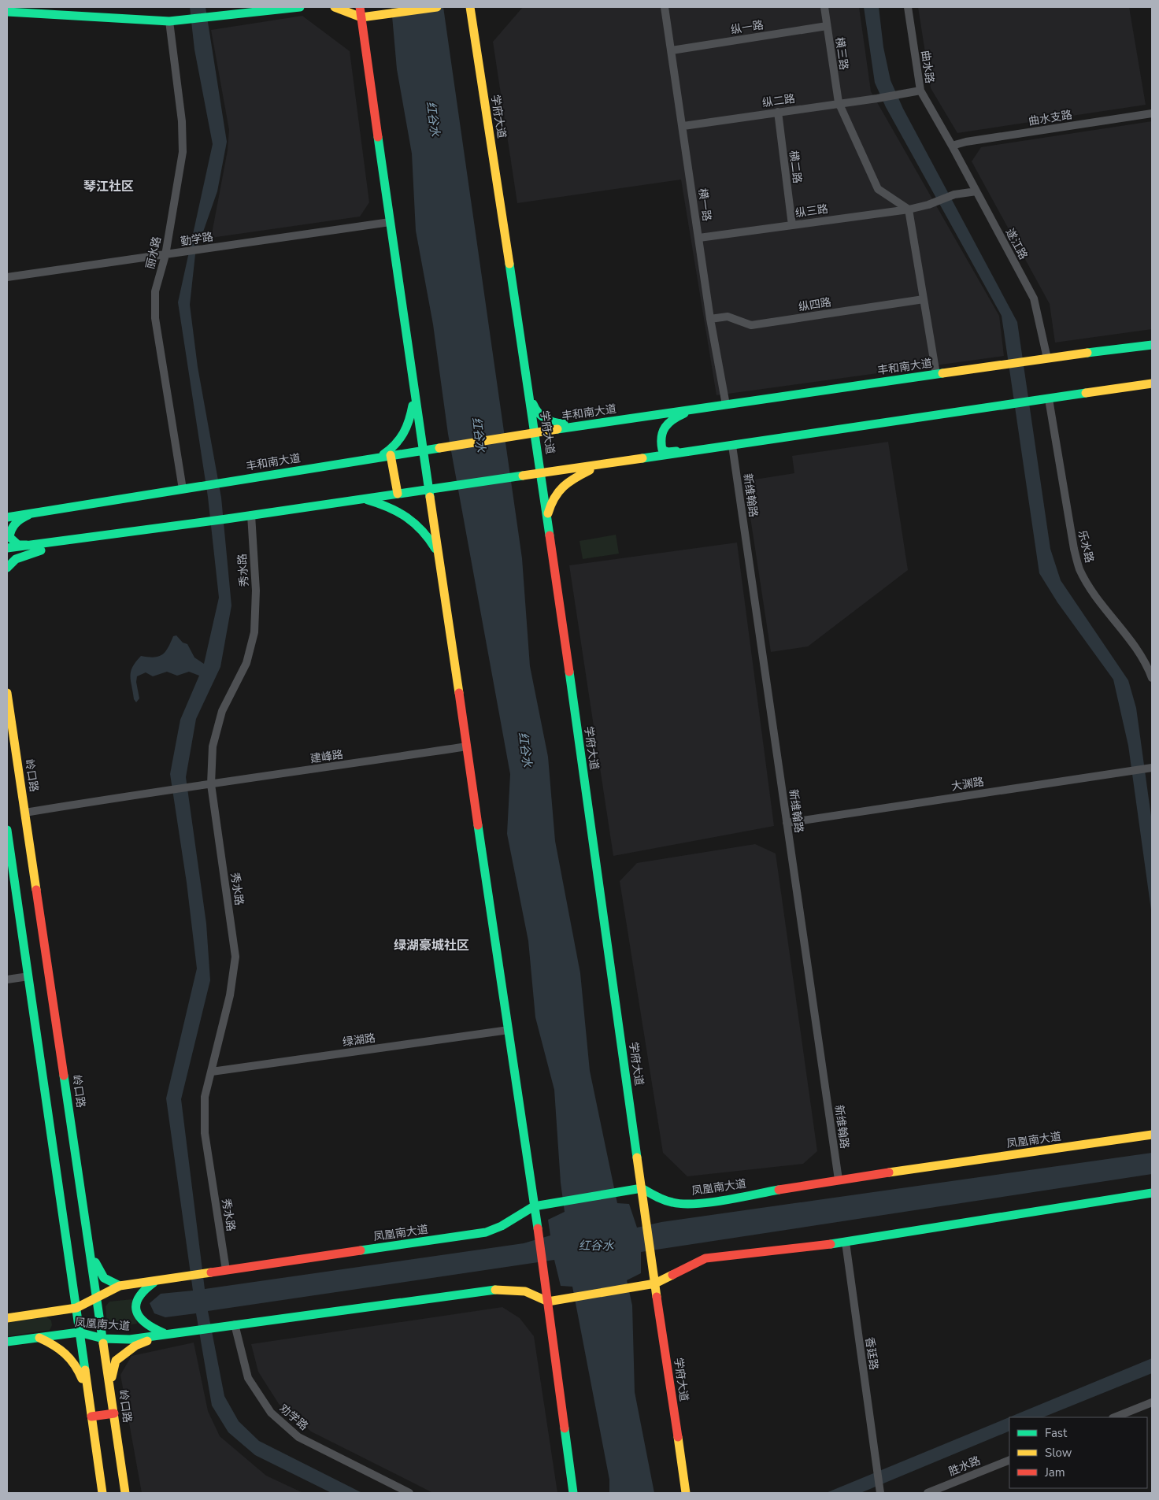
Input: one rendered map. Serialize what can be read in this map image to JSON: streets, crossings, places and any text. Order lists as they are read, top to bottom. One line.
{"streets":{"main road":["学府大道","丰和南大道","岭口路","凤凰南大道"],"street":["纵一路","横三路","曲水路","纵二路","曲水支路","横二路","横一路","纵三路","勤学路","遂江路","丽水路","纵四路","新维翰路","乐水路","秀水路","建峰路","大渊路","绿湖路","香廷路","劝学路","胜水路"]},"crossings":[["纵一路","横三路"],["纵一路","横一路"],["横三路","纵二路"],["横三路","纵三路"],["曲水路","纵二路"],["曲水路","曲水支路"],["曲水路","遂江路"],["纵二路","横二路"],["纵二路","横一路"],["学府大道","丰和南大道"],["学府大道","凤凰南大道"],["曲水支路","遂江路"],["横二路","纵三路"],["横一路","纵三路"],["横一路","纵四路"],["横一路","丰和南大道"],["纵三路","遂江路"],["勤学路","丽水路"],["遂江路","丰和南大道"],["丽水路","丰和南大道"],["新维翰路","大渊路"],["新维翰路","凤凰南大道"],["秀水路","建峰路"],["秀水路","绿湖路"],["秀水路","凤凰南大道"],["建峰路","岭口路"],["岭口路","凤凰南大道"],["凤凰南大道","劝学路"]],"districts":["琴江社区","绿湖豪城社区"],"water":["红谷水"],"legend":["Fast","Slow","Jam"]}
